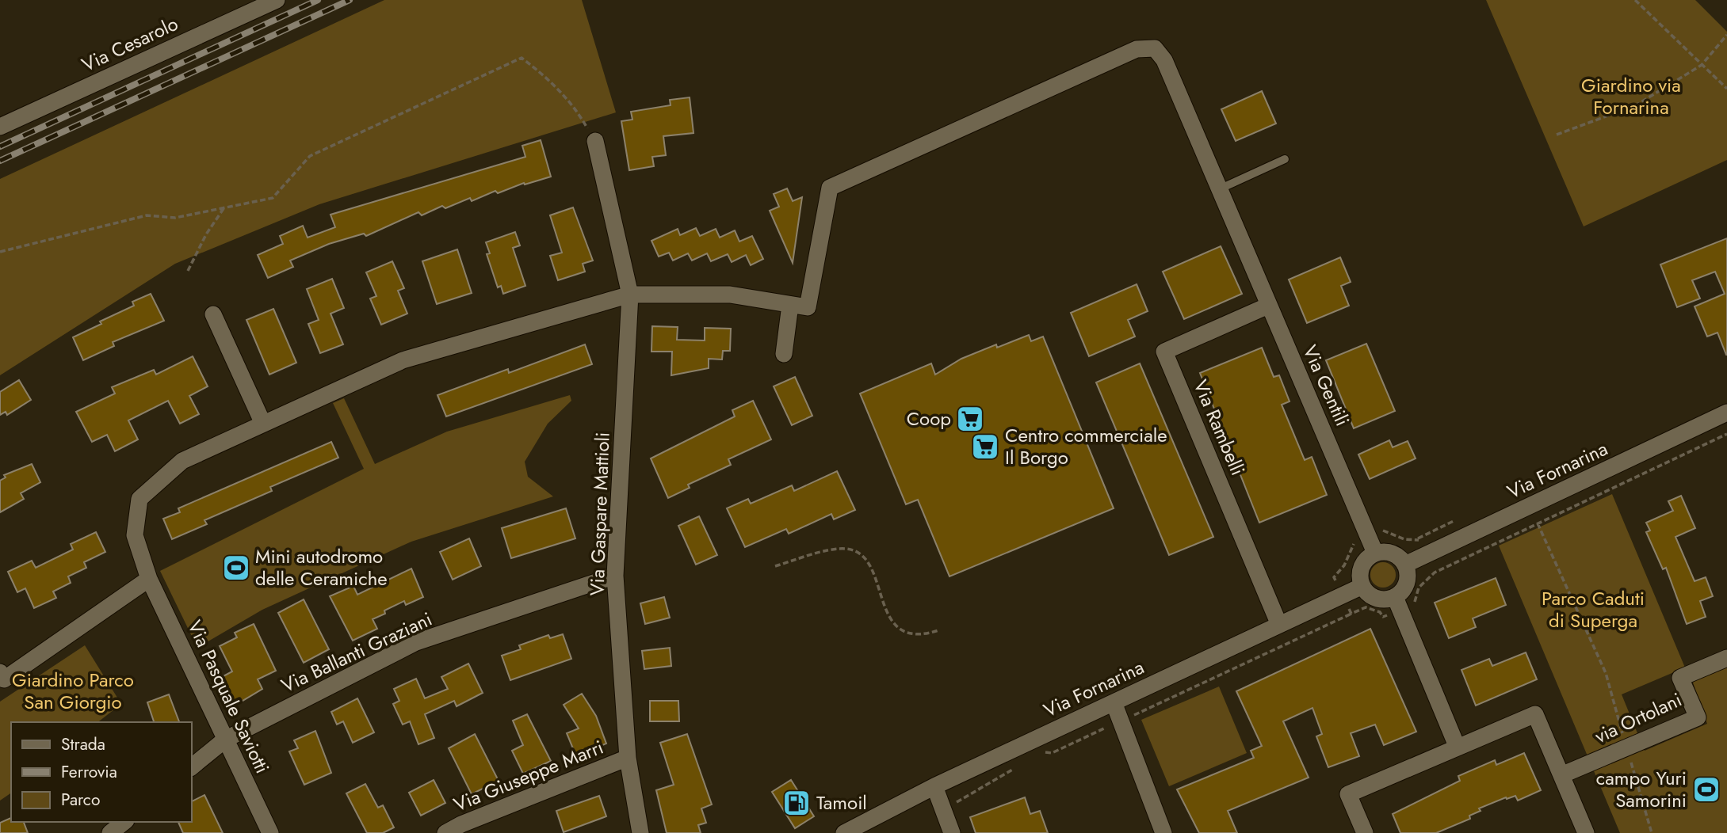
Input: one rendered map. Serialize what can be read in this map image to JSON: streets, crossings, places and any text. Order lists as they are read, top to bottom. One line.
{"streets":{"street":["Via Cesarolo","Via Gentili","Via Rambelli","Via Fornarina","Via Gaspare Mattioli","Via Ballanti Graziani","Via Pasquale Saviotti","via Ortolani","Via Giuseppe Marri"]},"crossings":[["Via Gentili","Via Rambelli"],["Via Gentili","Via Fornarina"],["Via Gentili","Via Pasquale Saviotti"],["Via Rambelli","Via Fornarina"],["Via Gaspare Mattioli","Via Ballanti Graziani"],["Via Gaspare Mattioli","Via Pasquale Saviotti"],["Via Gaspare Mattioli","Via Giuseppe Marri"],["Via Ballanti Graziani","Via Pasquale Saviotti"]],"parks":["Giardino via Fornarina","Parco Caduti di Superga","Giardino Parco San Giorgio"],"places":{"supermarket":["Coop","Centro commerciale Il Borgo"],"sports":["Mini autodromo delle Ceramiche","campo Yuri Samorini"],"fuel station":["Tamoil"]},"legend":["Strada","Ferrovia","Parco"]}
